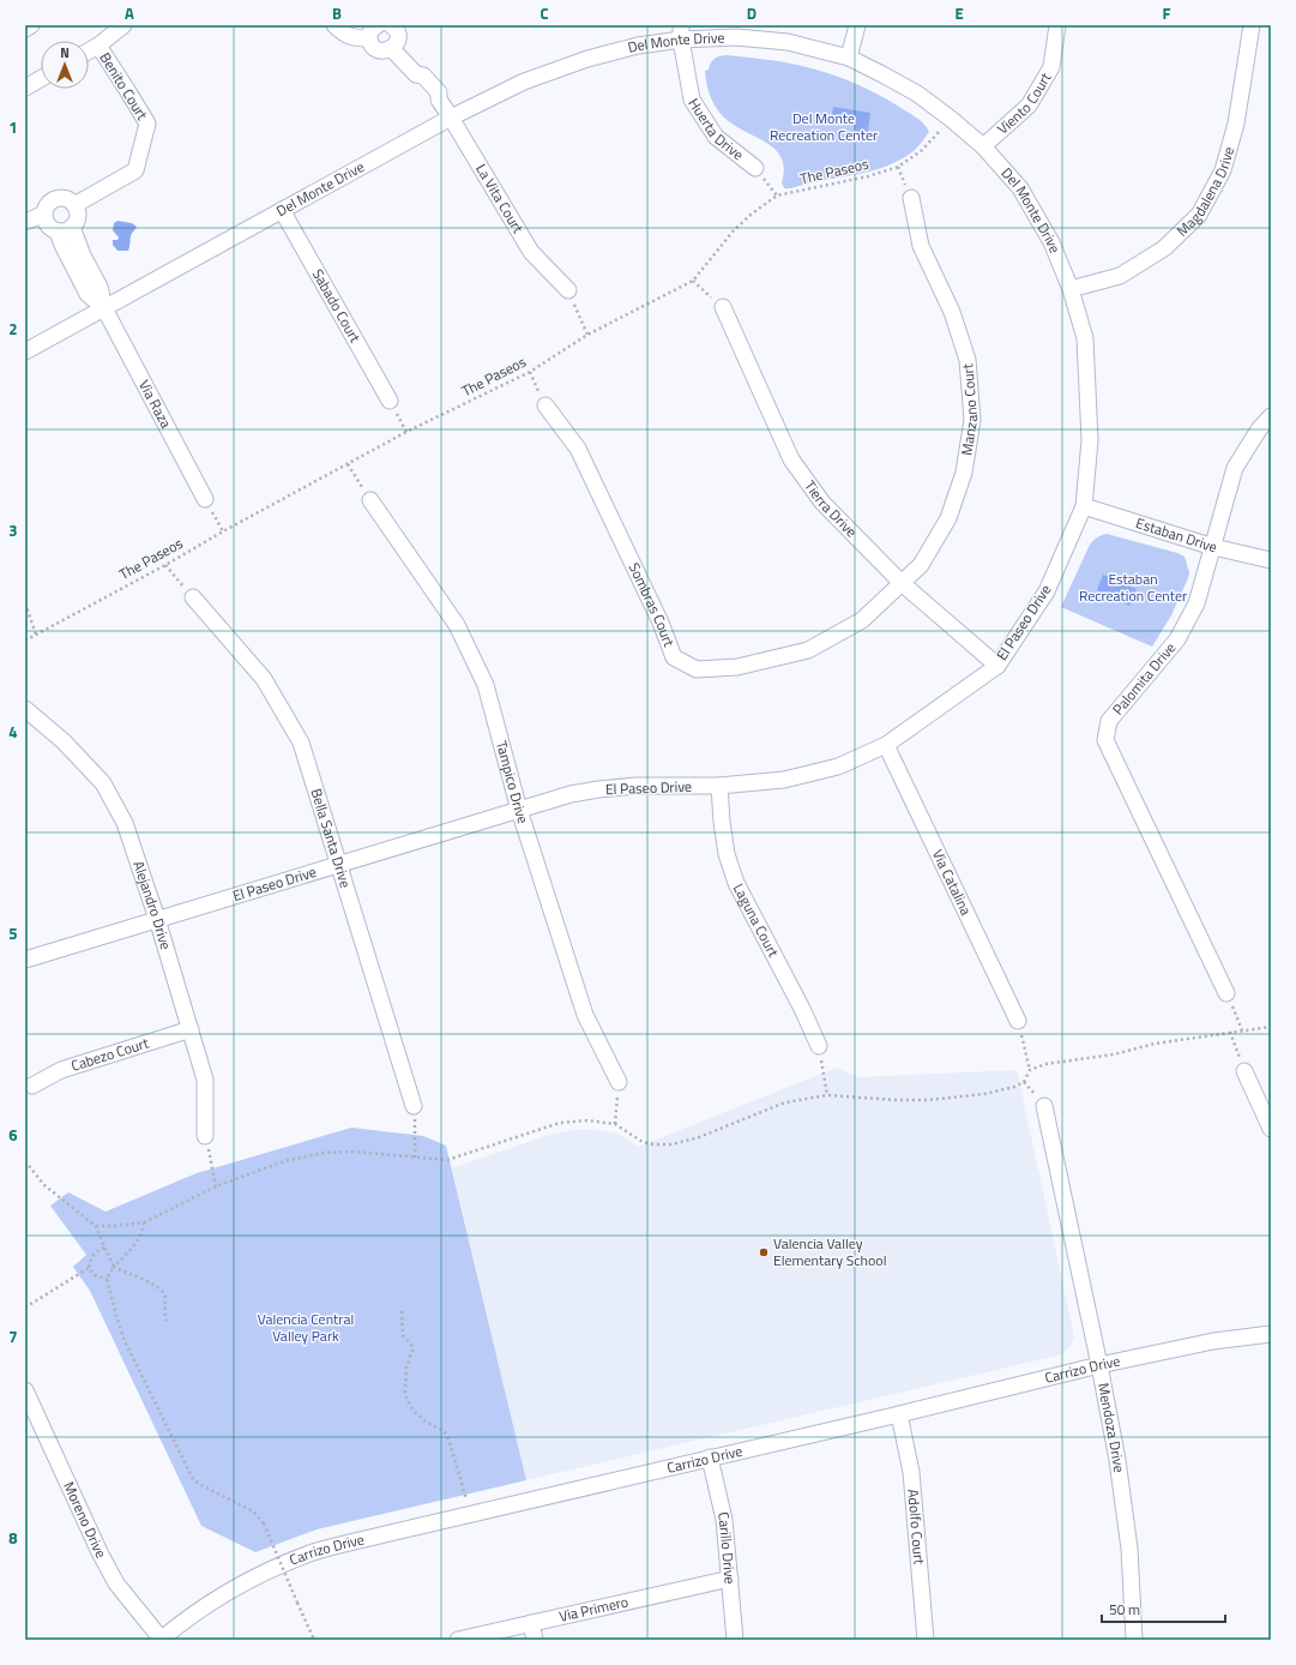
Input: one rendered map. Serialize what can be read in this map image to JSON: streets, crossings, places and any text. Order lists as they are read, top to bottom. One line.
{"streets":{"street":["Del Monte Drive","Benito Court","Viento Court","Huerta Drive","Magdalena Drive","La Vita Court","Sabado Court","Via Raza","Manzano Court","Tierra Drive","Estaban Drive","Sombras Court","El Paseo Drive","Palomita Drive","Tampico Drive","Bella Santa Drive","Via Catalina","Alejandro Drive","Laguna Court","Cabezo Court","Carrizo Drive","Mendoza Drive","Moreno Drive","Adolfo Court","Carillo Drive","Via Primero"],"path":["The Paseos"]},"crossings":[["Del Monte Drive","Viento Court"],["Del Monte Drive","Huerta Drive"],["Del Monte Drive","The Paseos"],["Del Monte Drive","Magdalena Drive"],["Del Monte Drive","La Vita Court"],["Del Monte Drive","Sabado Court"],["Del Monte Drive","Via Raza"],["Del Monte Drive","Estaban Drive"],["Del Monte Drive","El Paseo Drive"],["Benito Court","Via Raza"],["Manzano Court","Tierra Drive"],["Manzano Court","Sombras Court"],["Tierra Drive","Sombras Court"],["Tierra Drive","El Paseo Drive"],["Estaban Drive","El Paseo Drive"],["Estaban Drive","Palomita Drive"],["El Paseo Drive","Tampico Drive"],["El Paseo Drive","Bella Santa Drive"],["El Paseo Drive","Via Catalina"],["El Paseo Drive","Alejandro Drive"],["El Paseo Drive","Laguna Court"],["Alejandro Drive","Cabezo Court"],["Carrizo Drive","Mendoza Drive"],["Carrizo Drive","Moreno Drive"],["Carrizo Drive","Adolfo Court"],["Carrizo Drive","Carillo Drive"],["Carillo Drive","Via Primero"]],"parks":["Del Monte Recreation Center","Estaban Recreation Center","Valencia Central Valley Park"],"places":["Valencia Valley Elementary School"],"scale_bar":"50 m","north":"top","grid":{"columns":["A","B","C","D","E","F"],"rows":["1","2","3","4","5","6","7","8"]}}
